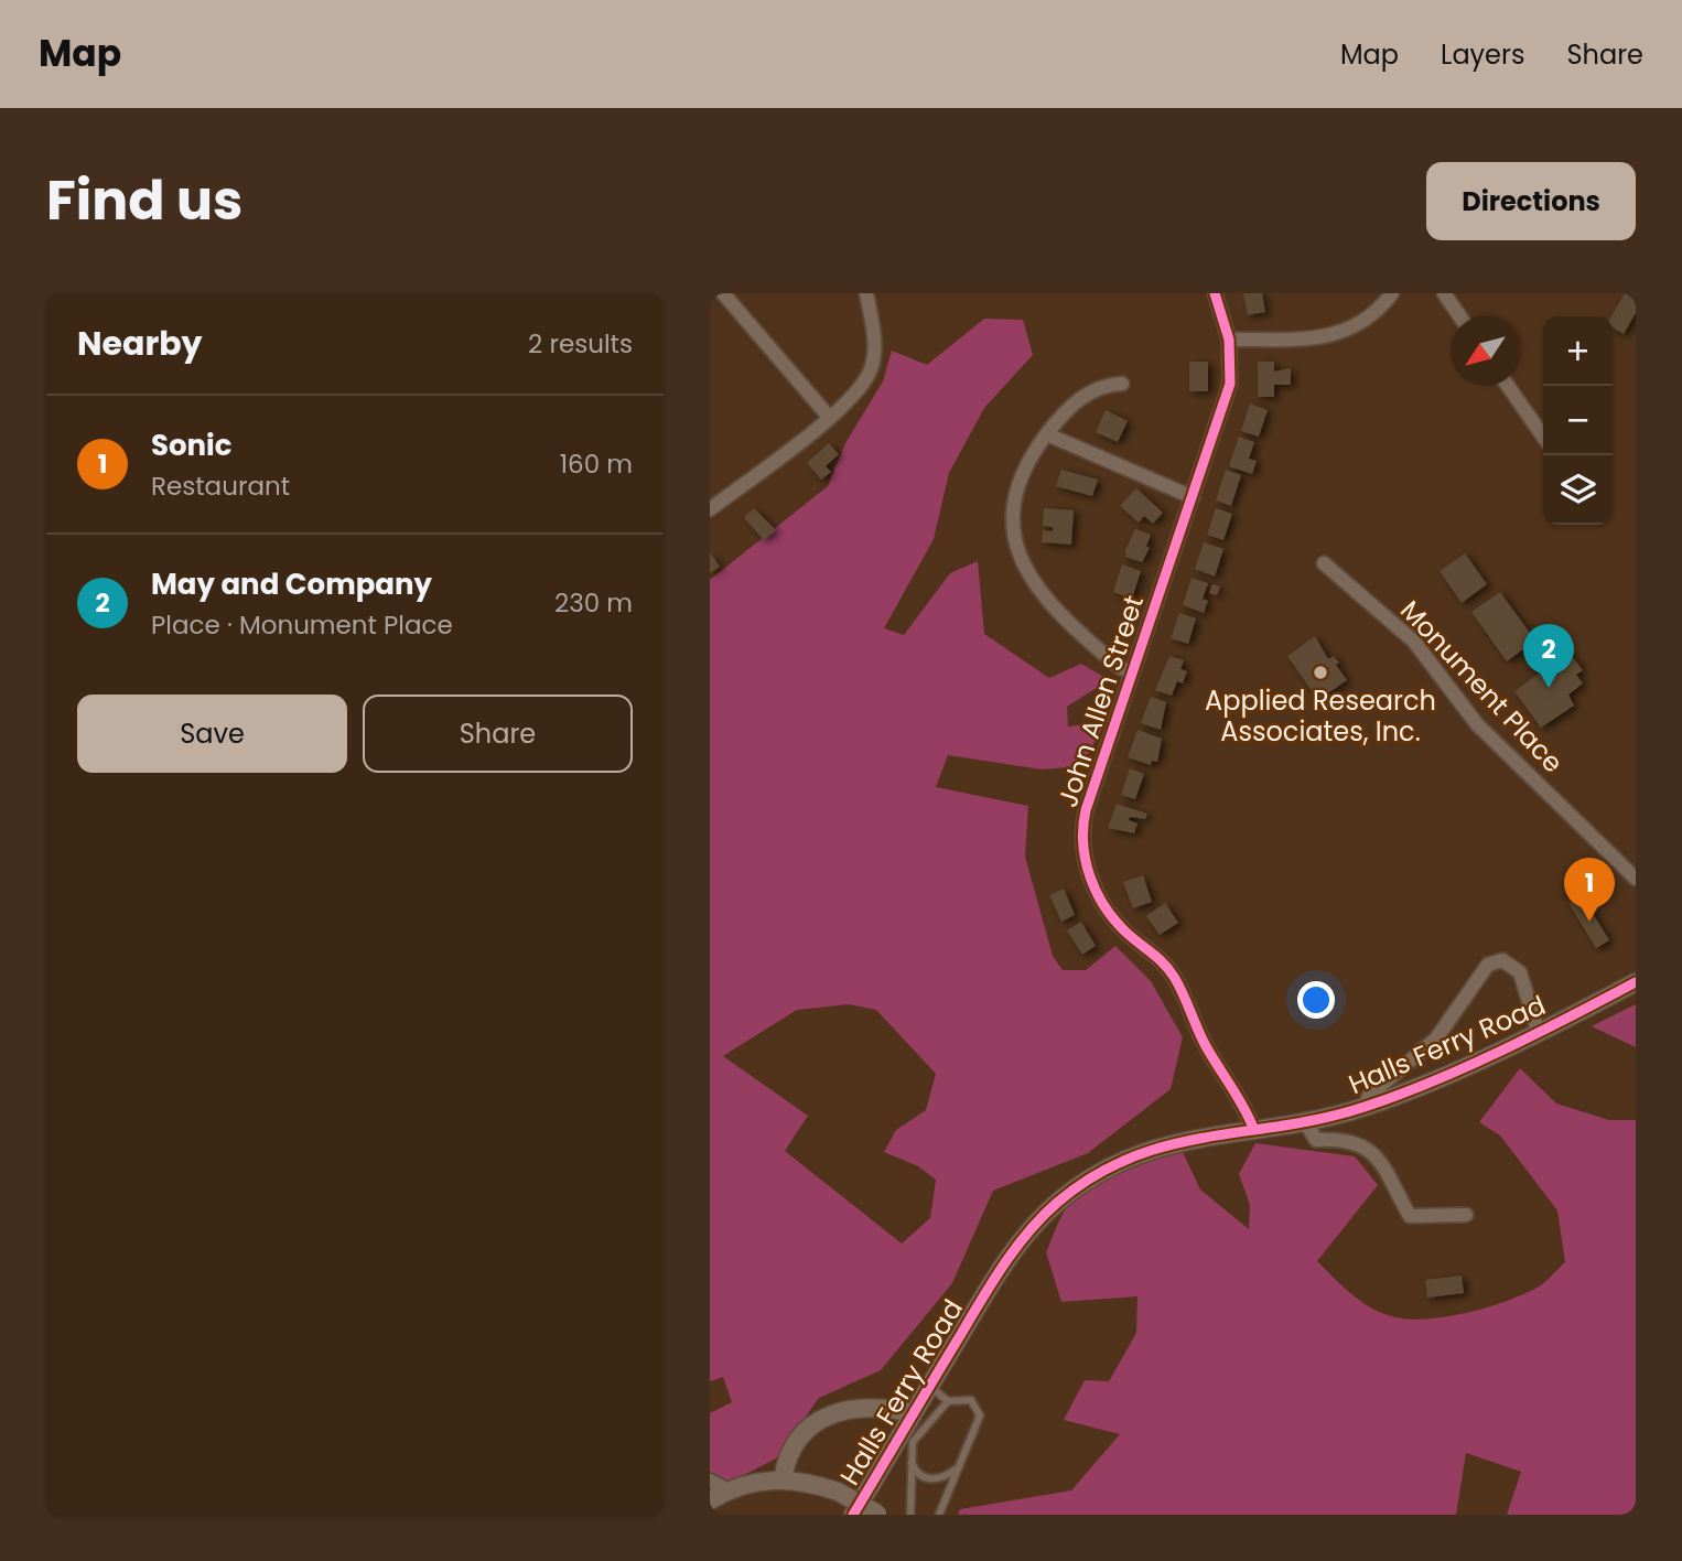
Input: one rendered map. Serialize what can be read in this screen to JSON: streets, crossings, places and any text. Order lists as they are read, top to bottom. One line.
{"streets":{"street":["Monument Place","John Allen Street","Halls Ferry Road"]},"crossings":[["John Allen Street","Halls Ferry Road"]],"places":["Applied Research Associates, Inc."],"north":"bottom left","page":{"header":"Map","nav":["Map","Layers","Share"],"title":"Find us","buttons":["Directions",["Save","Share"]],"heading":["Nearby","2 results"],"map_buttons":["+","−"],"list":[{"mark":"1","name":"Sonic","note":"Restaurant","value":"160 m"},{"mark":"2","name":"May and Company","note":"Place · Monument Place","value":"230 m"}],"pins":["2","1"]}}
